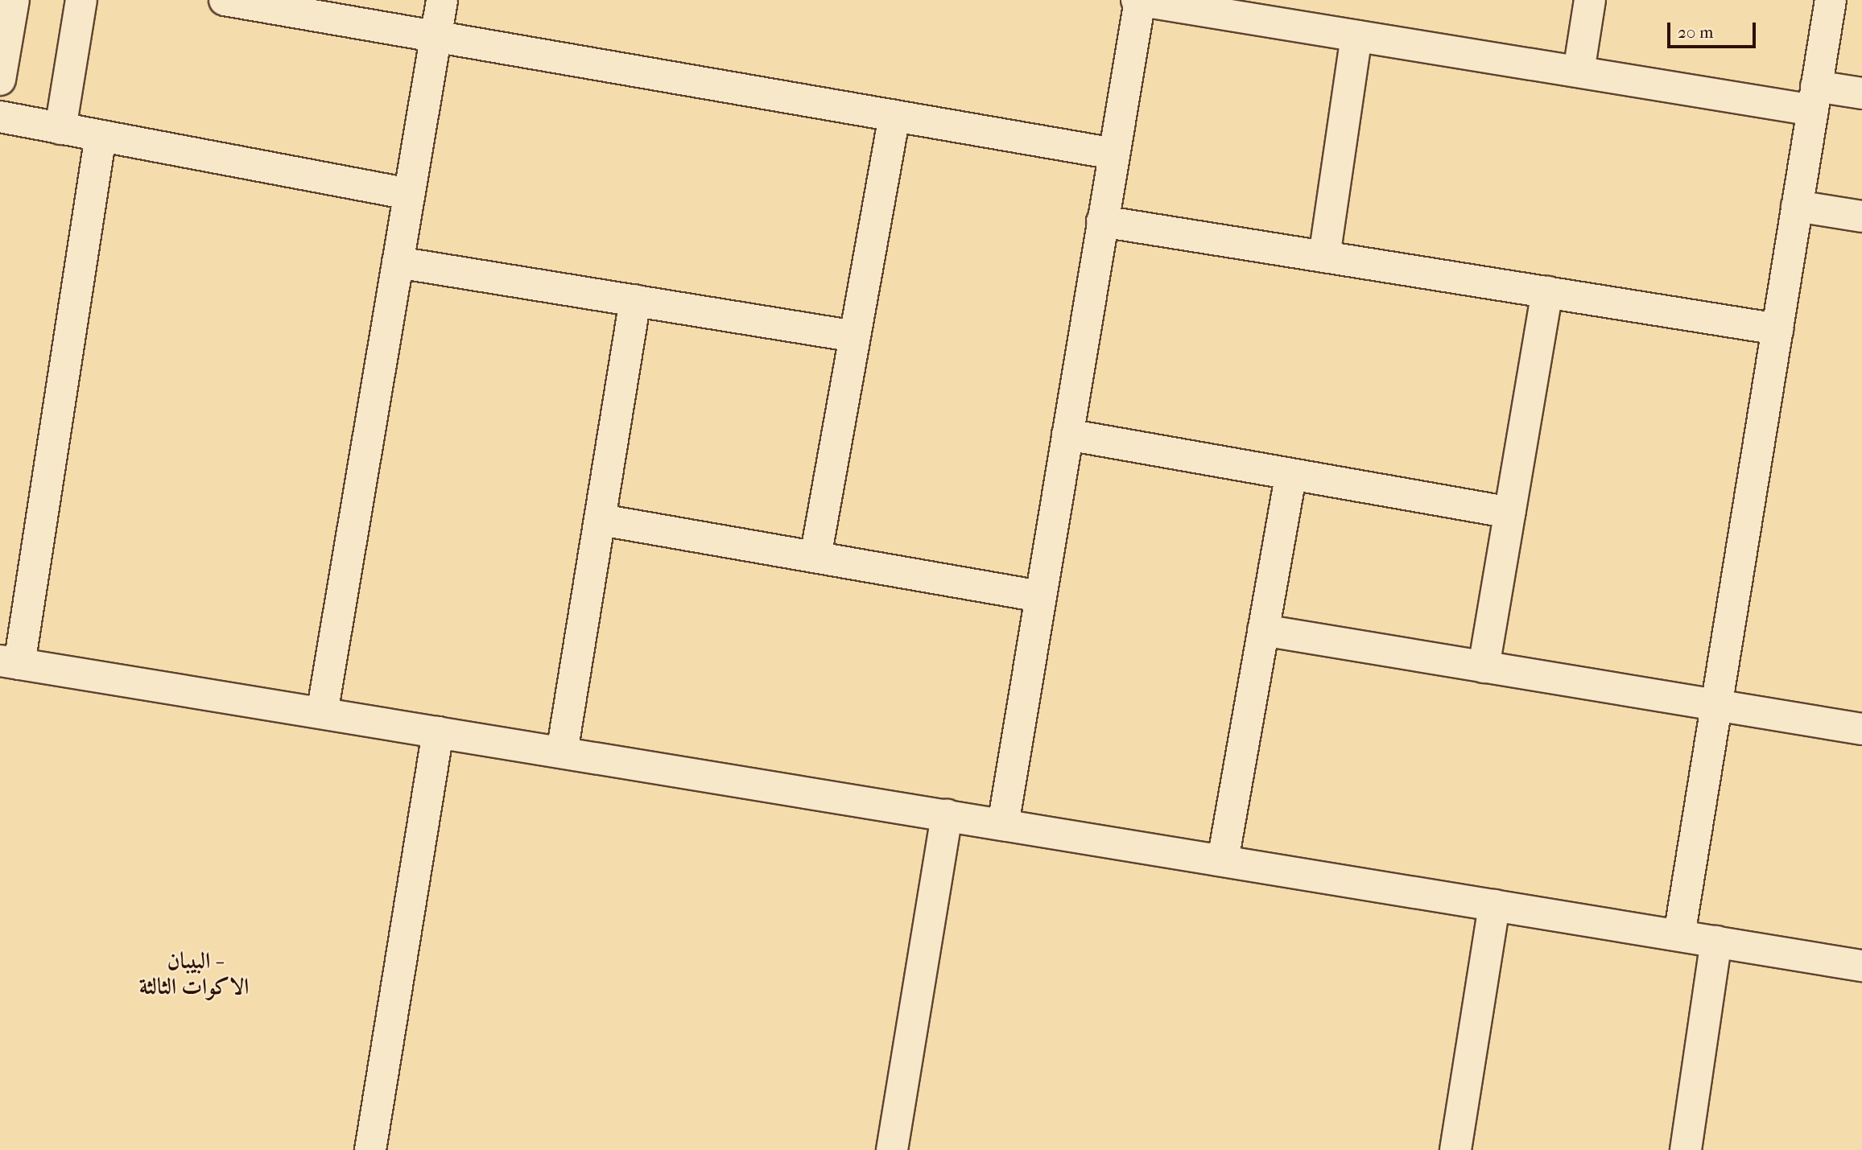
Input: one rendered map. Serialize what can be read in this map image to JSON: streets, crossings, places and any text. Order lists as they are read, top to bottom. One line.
{"districts":["البيبان - الاكوات الثالثة"],"scale_bar":"20 m"}
